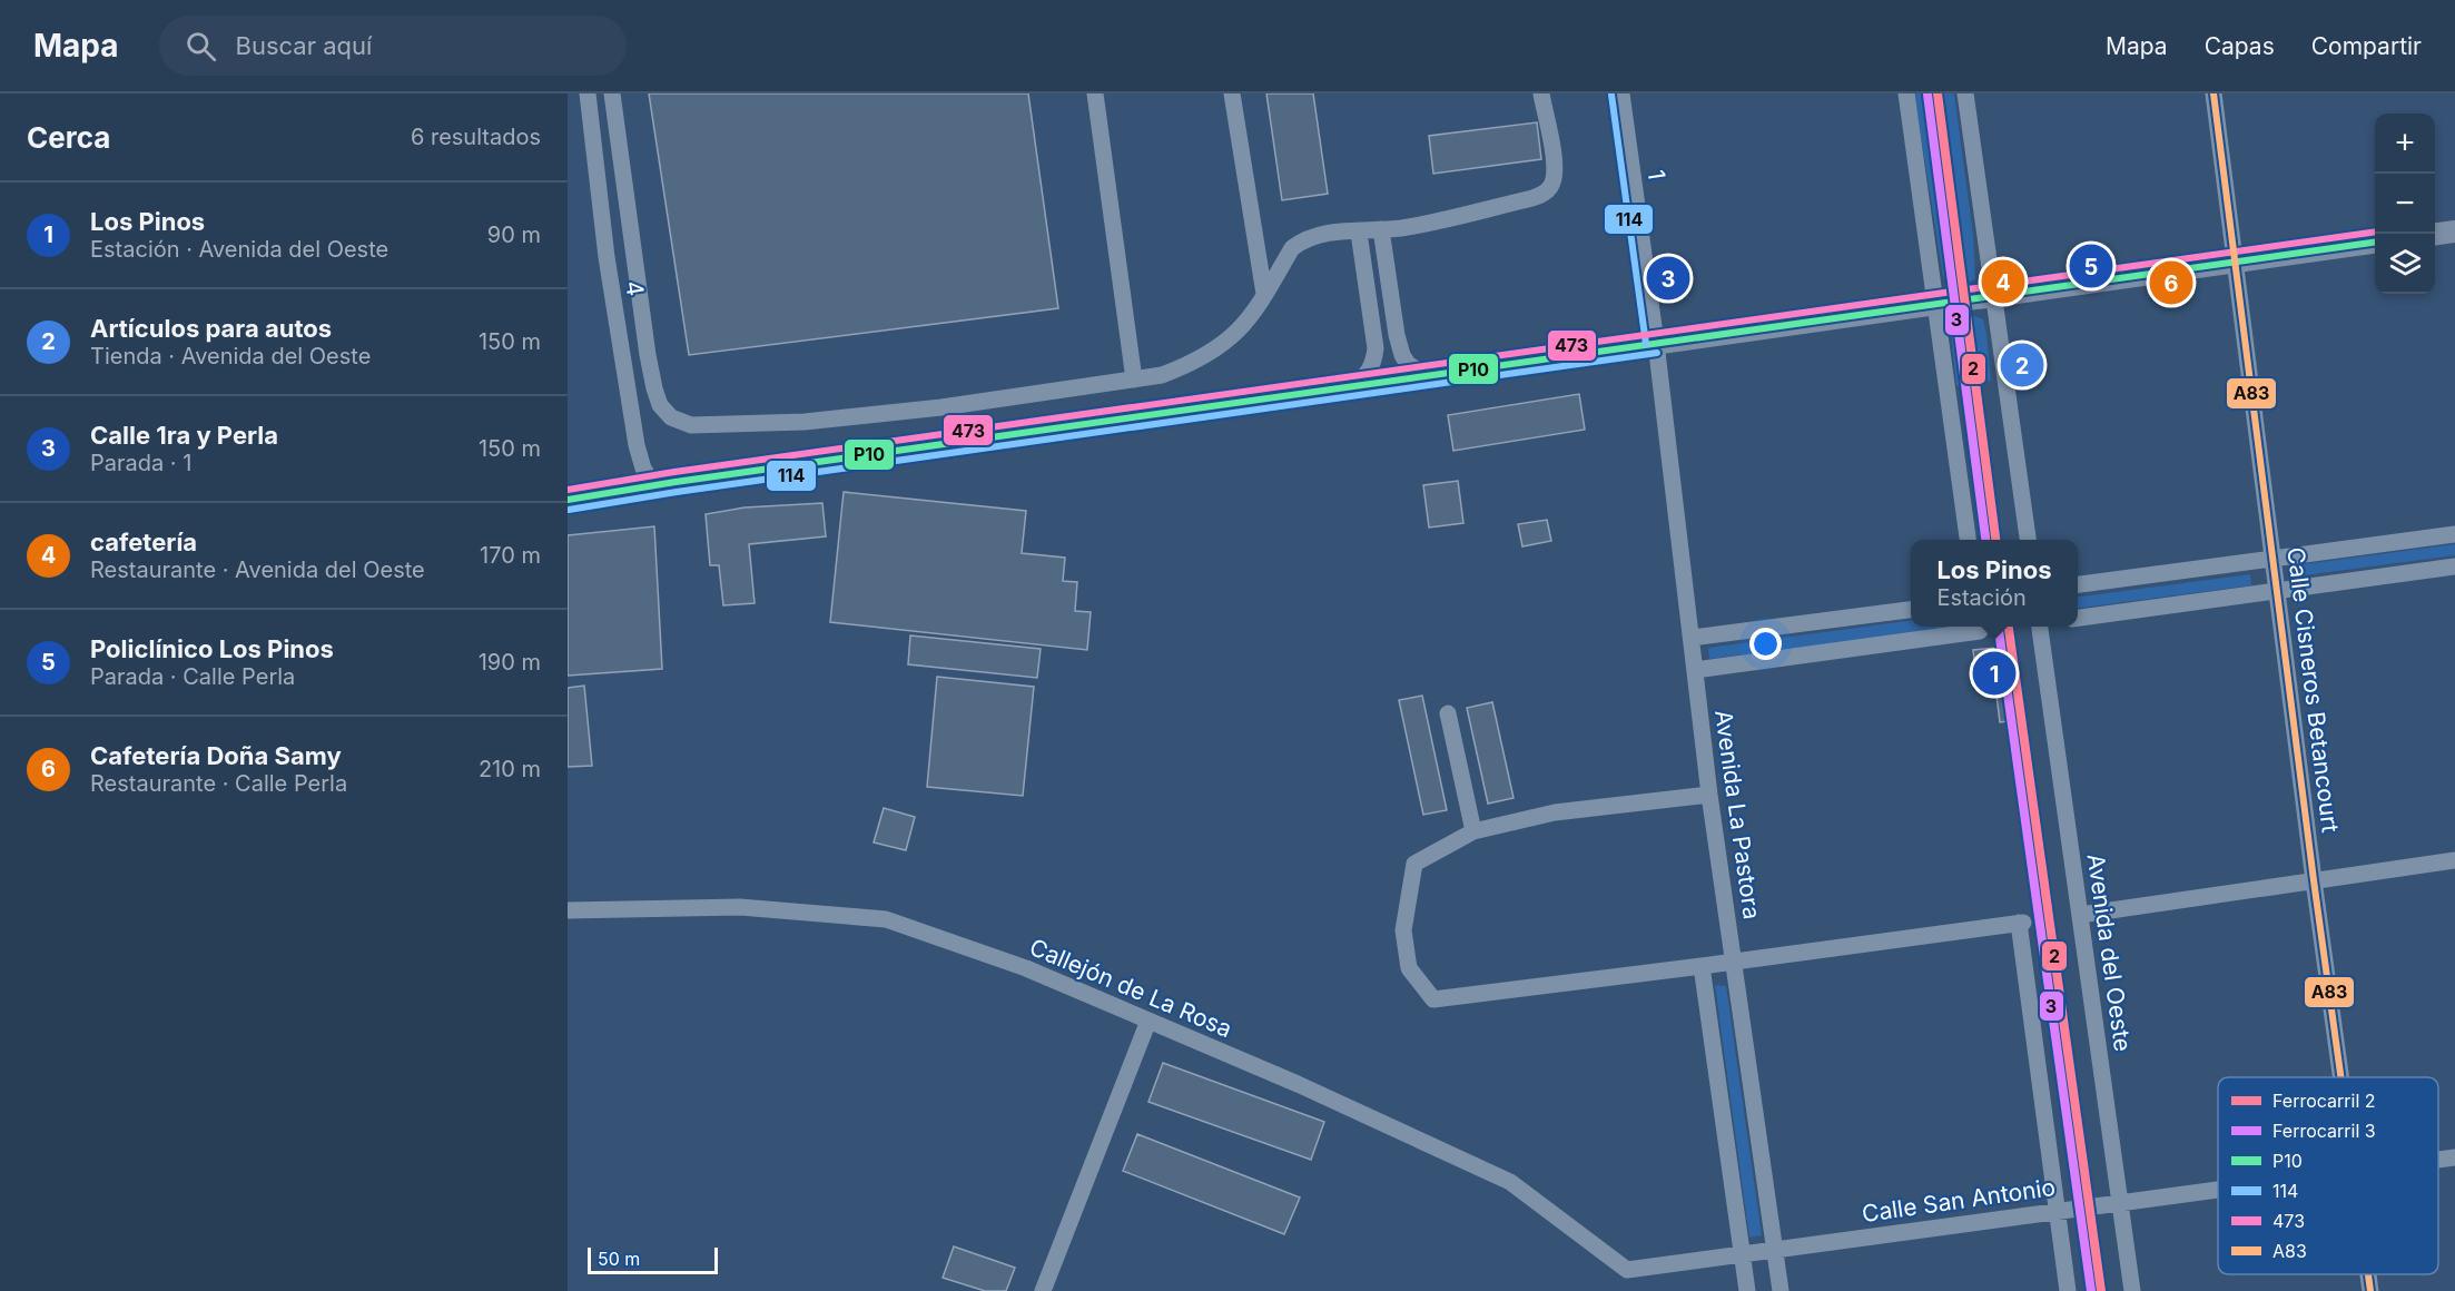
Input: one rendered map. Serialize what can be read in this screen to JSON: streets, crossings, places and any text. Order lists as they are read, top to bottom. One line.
{"streets":{"street":["1","4","Calle Cisneros Betancourt","Avenida La Pastora","Avenida del Oeste","Callejón de La Rosa","Calle San Antonio"]},"crossings":[["1","Avenida La Pastora"],["Avenida La Pastora","Calle San Antonio"],["Avenida del Oeste","Calle San Antonio"],["Callejón de La Rosa","Calle San Antonio"]],"lines":["rail line 2","transit line A83","rail line 3","transit line 114","transit line 473","transit line P10"],"legend":["Ferrocarril 2","Ferrocarril 3","P10","114","473","A83"],"scale_bar":"50 m","page":{"header":"Mapa","search":"Buscar aquí","nav":["Mapa","Capas","Compartir"],"heading":["Cerca","6 resultados"],"map_buttons":["+","−"],"list":[{"mark":"1","name":"Los Pinos","note":"Estación · Avenida del Oeste","value":"90 m"},{"mark":"2","name":"Artículos para autos","note":"Tienda · Avenida del Oeste","value":"150 m"},{"mark":"3","name":"Calle 1ra y Perla","note":"Parada · 1","value":"150 m"},{"mark":"4","name":"cafetería","note":"Restaurante · Avenida del Oeste","value":"170 m"},{"mark":"5","name":"Policlínico Los Pinos","note":"Parada · Calle Perla","value":"190 m"},{"mark":"6","name":"Cafetería Doña Samy","note":"Restaurante · Calle Perla","value":"210 m"}],"pins":["5","3","4","6","2","1"],"popup":["Los Pinos","Estación"],"scale":"50 m"}}
